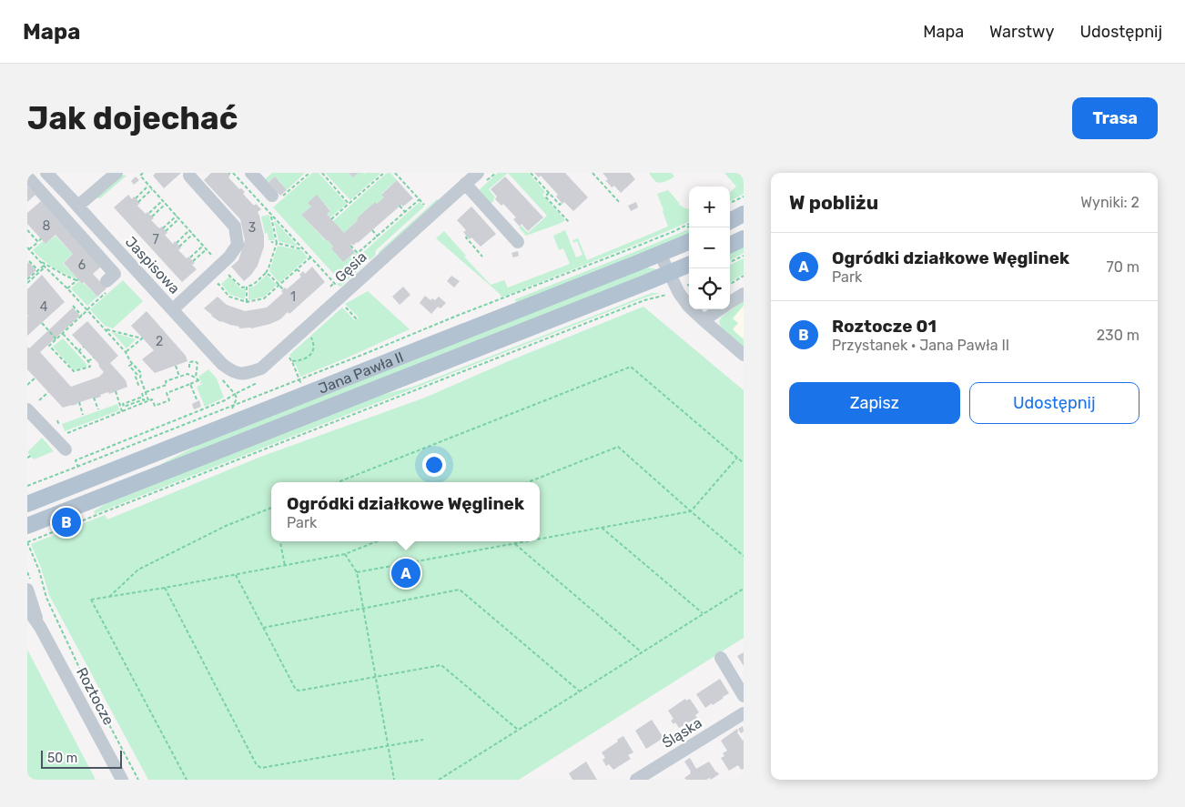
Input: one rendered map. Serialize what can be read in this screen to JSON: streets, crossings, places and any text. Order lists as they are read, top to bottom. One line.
{"streets":{"main road":["Jana Pawła II"],"street":["Jaspisowa","Gęsia","Roztocze","Śląska"]},"crossings":[["Jaspisowa","Gęsia"]],"house_numbers":["8","3","7","6","1","4","2"],"scale_bar":"50 m","page":{"header":"Mapa","nav":["Mapa","Warstwy","Udostępnij"],"buttons":["Trasa",["Zapisz","Udostępnij"]],"title":"Jak dojechać","heading":["W pobliżu","Wyniki: 2"],"map_buttons":["+","−"],"list":[{"mark":"A","name":"Ogródki działkowe Węglinek","note":"Park","value":"70 m"},{"mark":"B","name":"Roztocze 01","note":"Przystanek · Jana Pawła II","value":"230 m"}],"popup":["Ogródki działkowe Węglinek","Park"],"pins":["B","A"],"scale":"50 m"}}
